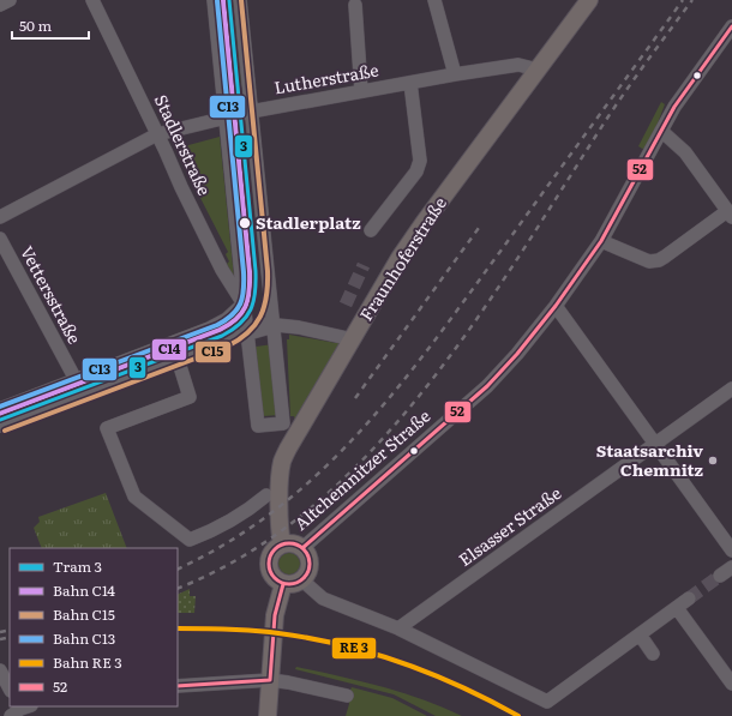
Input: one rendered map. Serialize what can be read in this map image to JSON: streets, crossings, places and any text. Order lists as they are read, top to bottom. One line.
{"streets":{"main road":["Fraunhoferstraße"],"street":["Lutherstraße","Stadlerstraße","Vettersstraße","Altchemnitzer Straße","Elsasser Straße"]},"crossings":[["Lutherstraße","Stadlerstraße"],["Lutherstraße","Fraunhoferstraße"],["Fraunhoferstraße","Altchemnitzer Straße"]],"places":["Stadlerplatz","Staatsarchiv Chemnitz"],"lines":["tram line 3","rail line C14","rail line C15","rail line C13","transit line 52"],"legend":["Tram 3","Bahn C14","Bahn C15","Bahn C13","Bahn RE 3","52"],"scale_bar":"50 m"}
